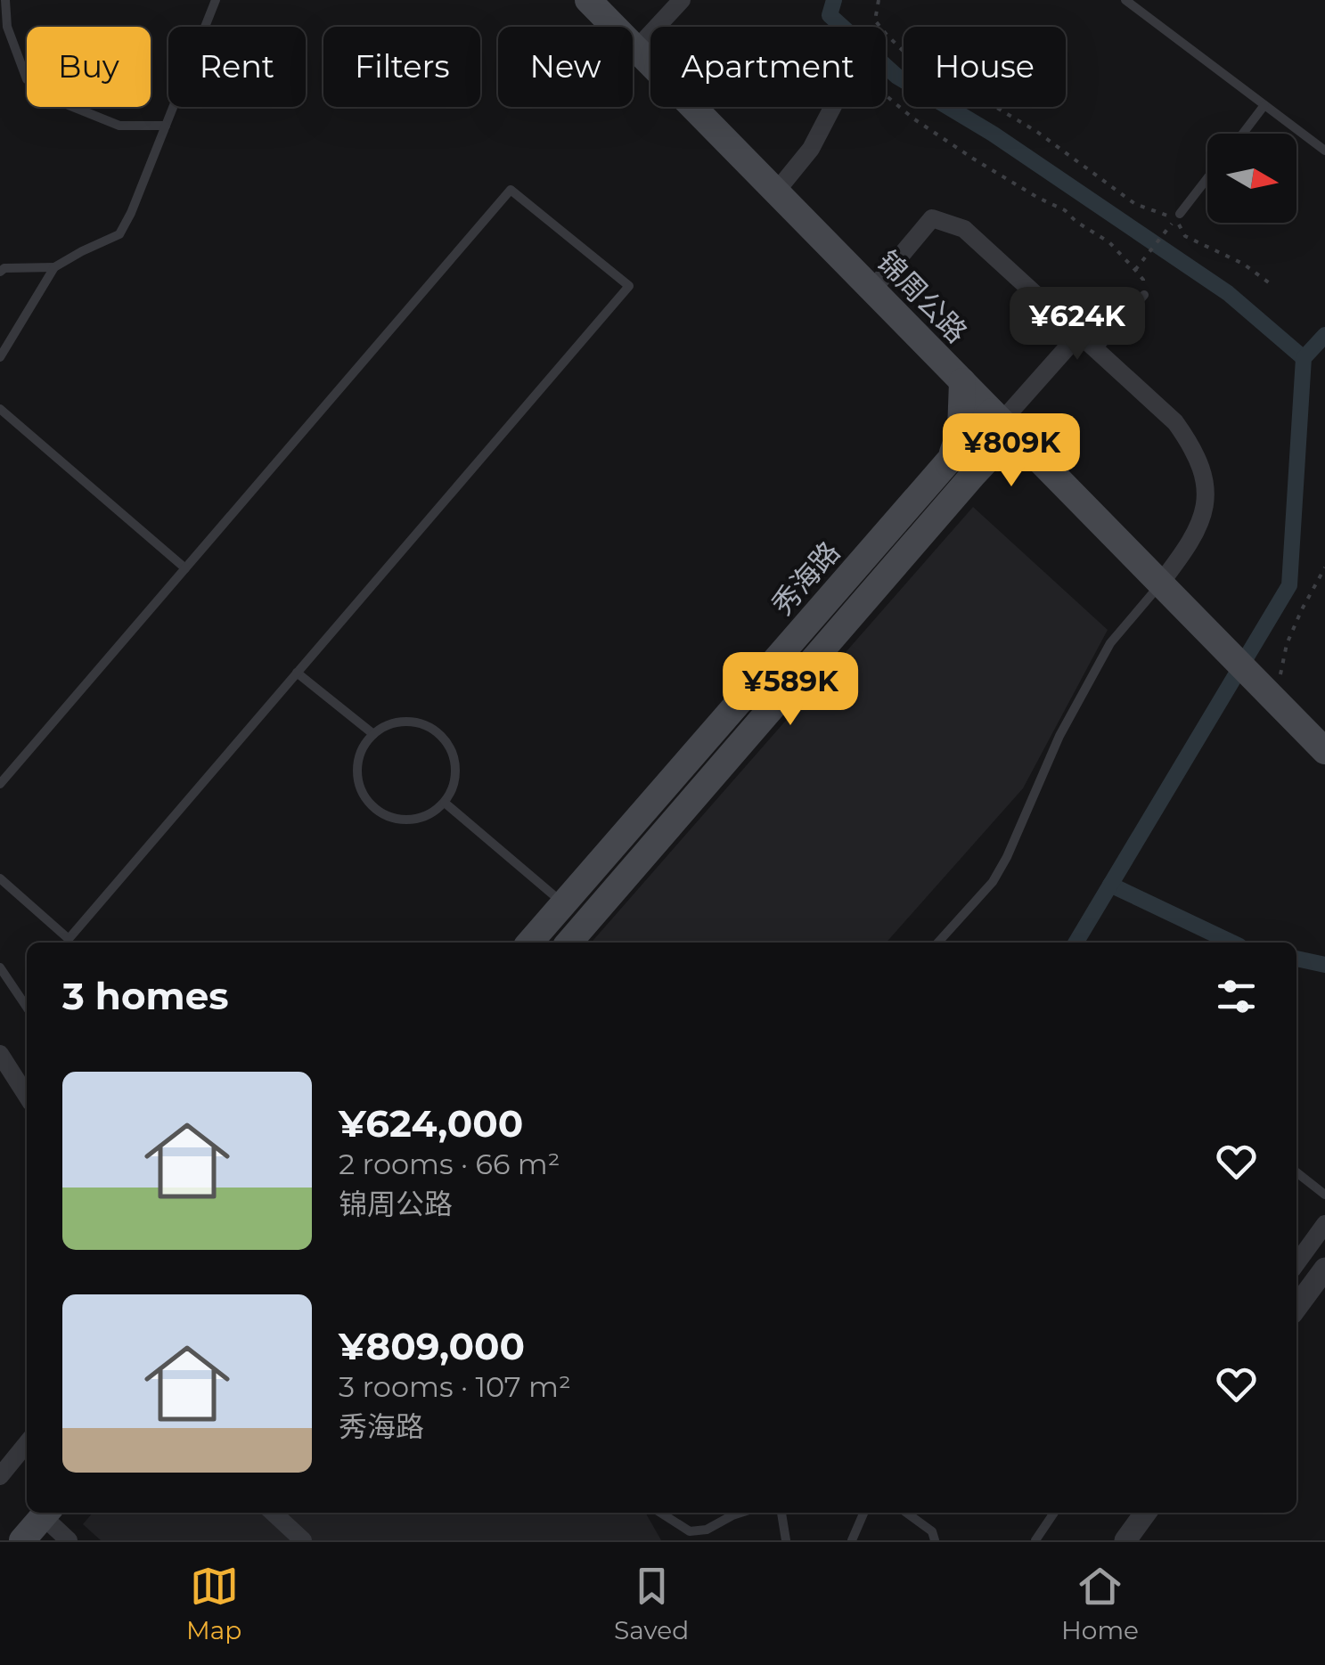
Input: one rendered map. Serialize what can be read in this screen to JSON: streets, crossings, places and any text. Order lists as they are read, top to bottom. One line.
{"streets":{"main road":["锦周公路","秀海路"]},"crossings":[["锦周公路","秀海路"]],"north":"right","page":{"chip":["Buy","Rent","Filters","New","Apartment","House"],"price":["¥624K","¥809K","¥589K"],"heading":"3 homes","list":[{"name":"¥624,000","note":"2 rooms · 66 m² · 锦周公路"},{"name":"¥809,000","note":"3 rooms · 107 m² · 秀海路"}],"tabs":["Map","Saved","Home"]}}
